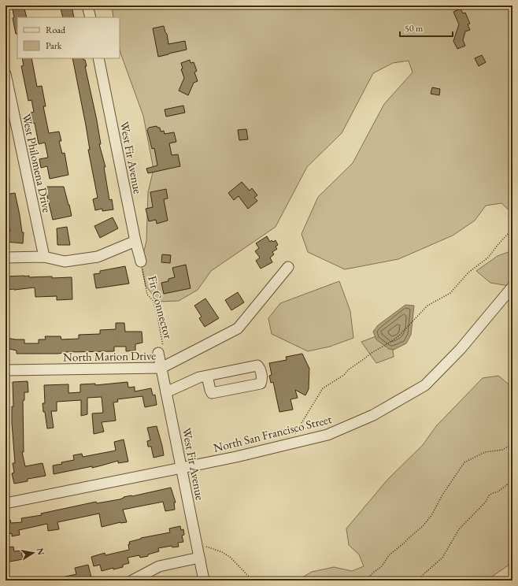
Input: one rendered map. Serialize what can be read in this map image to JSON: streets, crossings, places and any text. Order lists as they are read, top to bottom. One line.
{"streets":{"street":["West Fir Avenue","West Philomena Drive","North Marion Drive","North San Francisco Street"],"path":["Fir Connector"]},"crossings":[["West Fir Avenue","Fir Connector"],["West Fir Avenue","North Marion Drive"],["West Fir Avenue","North San Francisco Street"]],"legend":["Road","Park"],"scale_bar":"50 m","north":"right"}
